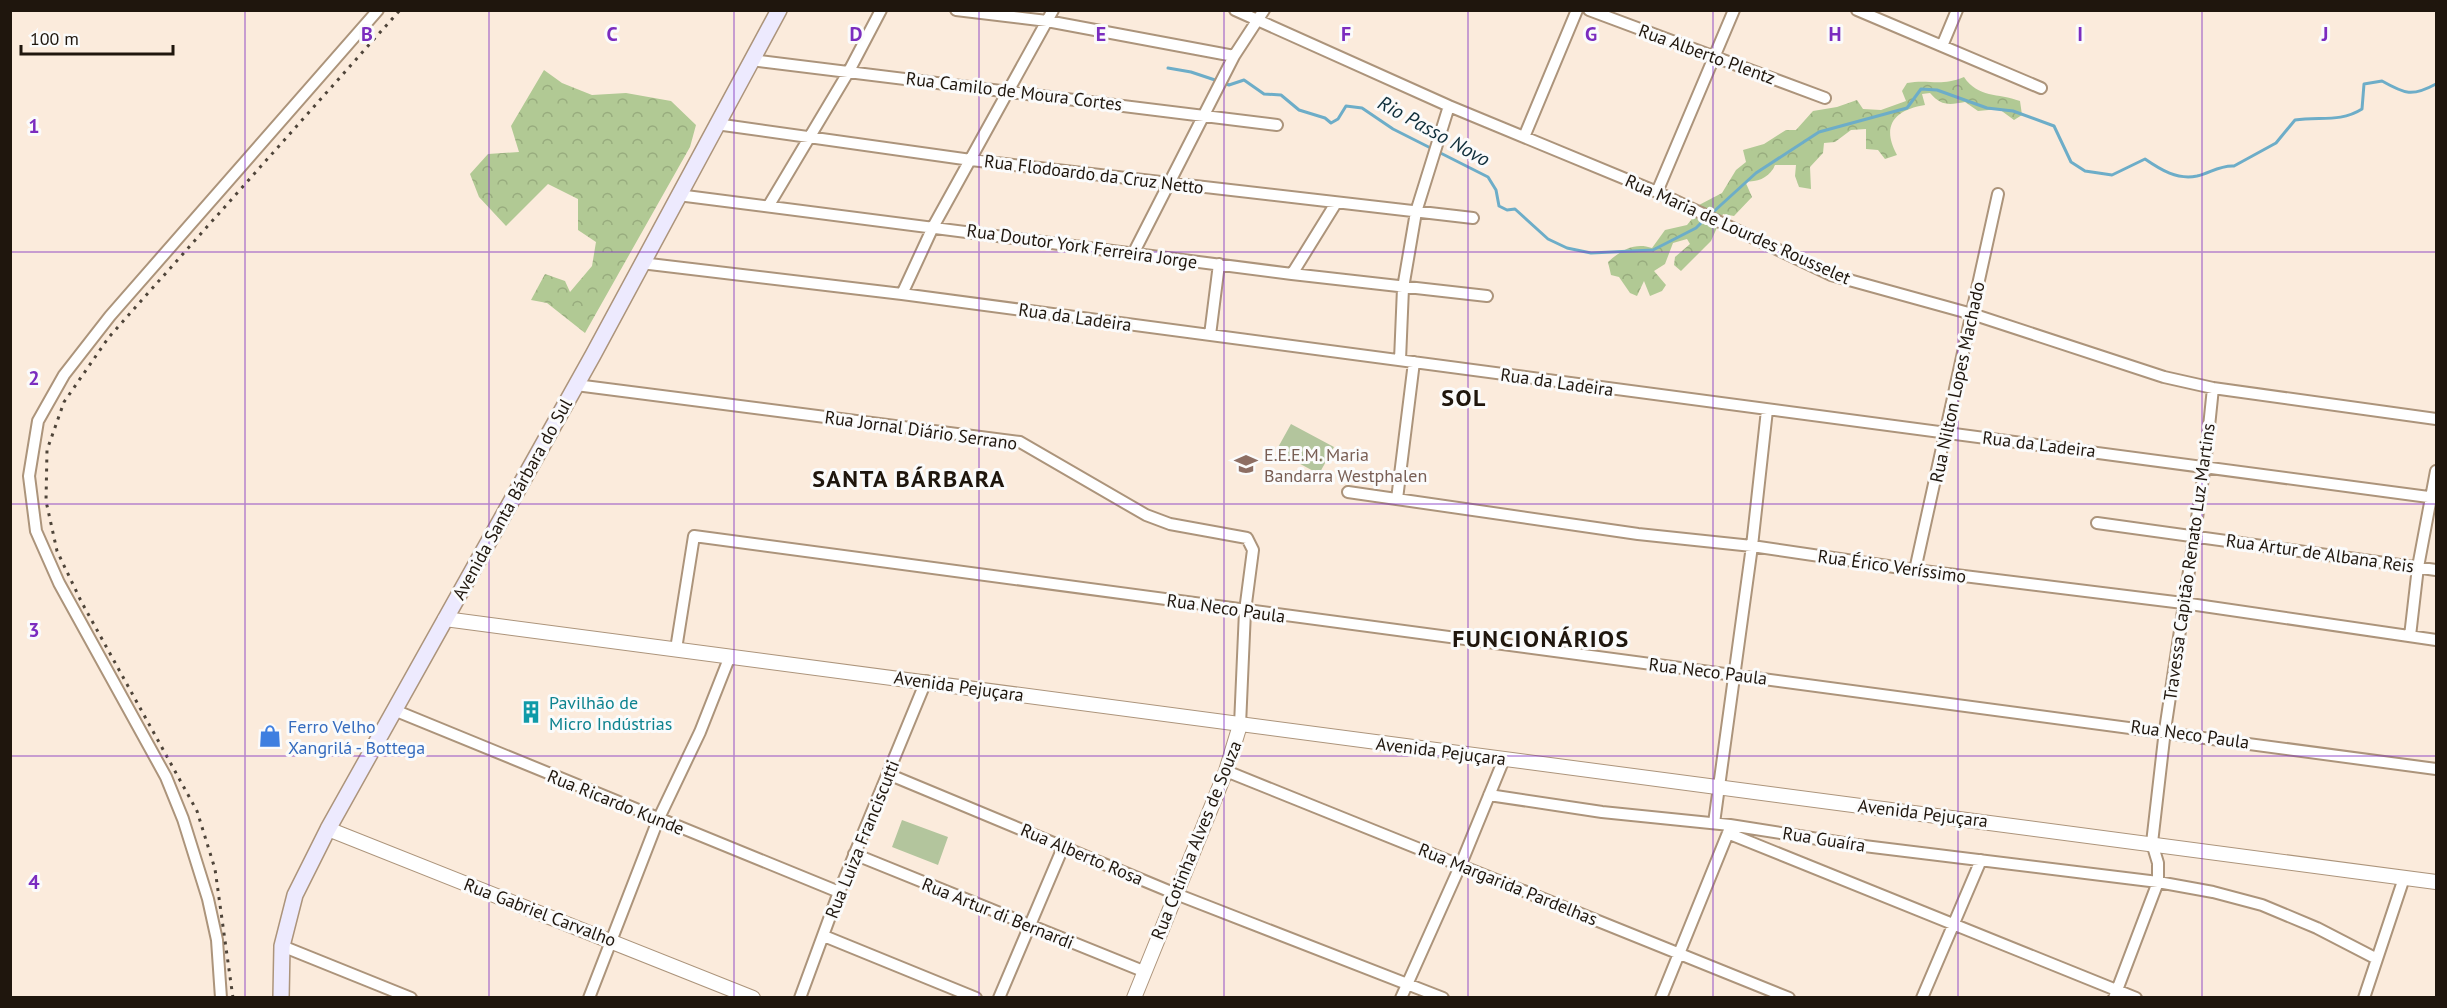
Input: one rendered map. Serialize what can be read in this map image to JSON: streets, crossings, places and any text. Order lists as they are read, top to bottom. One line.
{"streets":{"main road":["Avenida Santa Bárbara do Sul"],"street":["Rua Alberto Plentz","Rua Camilo de Moura Cortes","Rua Flodoardo da Cruz Netto","Rua Maria de Lourdes Rousselet","Rua Doutor York Ferreira Jorge","Rua da Ladeira","Rua Nilton Lopes Machado","Rua Jornal Diário Serrano","Rua Artur de Albana Reis","Travessa Capitão Renato Luz Martins","Rua Érico Veríssimo","Rua Neco Paula","Avenida Pejuçara","Rua Ricardo Kunde","Rua Luiza Franciscutti","Rua Guaíra","Rua Cotinha Alves de Souza","Rua Alberto Rosa","Rua Margarida Pardelhas","Rua Gabriel Carvalho","Rua Artur di Bernardi"]},"crossings":[["Rua Camilo de Moura Cortes","Avenida Santa Bárbara do Sul"],["Rua Flodoardo da Cruz Netto","Avenida Santa Bárbara do Sul"],["Rua Maria de Lourdes Rousselet","Rua Nilton Lopes Machado"],["Rua Maria de Lourdes Rousselet","Travessa Capitão Renato Luz Martins"],["Rua Doutor York Ferreira Jorge","Avenida Santa Bárbara do Sul"],["Rua da Ladeira","Rua Nilton Lopes Machado"],["Rua da Ladeira","Avenida Santa Bárbara do Sul"],["Rua da Ladeira","Travessa Capitão Renato Luz Martins"],["Rua Nilton Lopes Machado","Rua Érico Veríssimo"],["Rua Jornal Diário Serrano","Avenida Santa Bárbara do Sul"],["Rua Jornal Diário Serrano","Rua Cotinha Alves de Souza"],["Avenida Santa Bárbara do Sul","Avenida Pejuçara"],["Avenida Santa Bárbara do Sul","Rua Ricardo Kunde"],["Avenida Santa Bárbara do Sul","Rua Gabriel Carvalho"],["Rua Artur de Albana Reis","Travessa Capitão Renato Luz Martins"],["Travessa Capitão Renato Luz Martins","Rua Érico Veríssimo"],["Travessa Capitão Renato Luz Martins","Rua Neco Paula"],["Travessa Capitão Renato Luz Martins","Avenida Pejuçara"],["Travessa Capitão Renato Luz Martins","Rua Guaíra"],["Rua Neco Paula","Avenida Pejuçara"],["Rua Neco Paula","Rua Cotinha Alves de Souza"],["Avenida Pejuçara","Rua Luiza Franciscutti"],["Avenida Pejuçara","Rua Cotinha Alves de Souza"],["Rua Ricardo Kunde","Rua Luiza Franciscutti"],["Rua Luiza Franciscutti","Rua Alberto Rosa"],["Rua Luiza Franciscutti","Rua Artur di Bernardi"],["Rua Cotinha Alves de Souza","Rua Alberto Rosa"],["Rua Cotinha Alves de Souza","Rua Margarida Pardelhas"],["Rua Cotinha Alves de Souza","Rua Artur di Bernardi"]],"districts":["SOL","SANTA BÁRBARA","FUNCIONÁRIOS"],"water":["Rio Passo Novo"],"places":{"school or university":["E.E.E.M. Maria Bandarra Westphalen"],"building":["Pavilhão de Micro Indústrias"],"shop":["Ferro Velho Xangrilá - Bottega"]},"scale_bar":"100 m","grid":{"columns":["B","C","D","E","F","G","H","I","J"],"rows":["1","2","3","4"]}}
